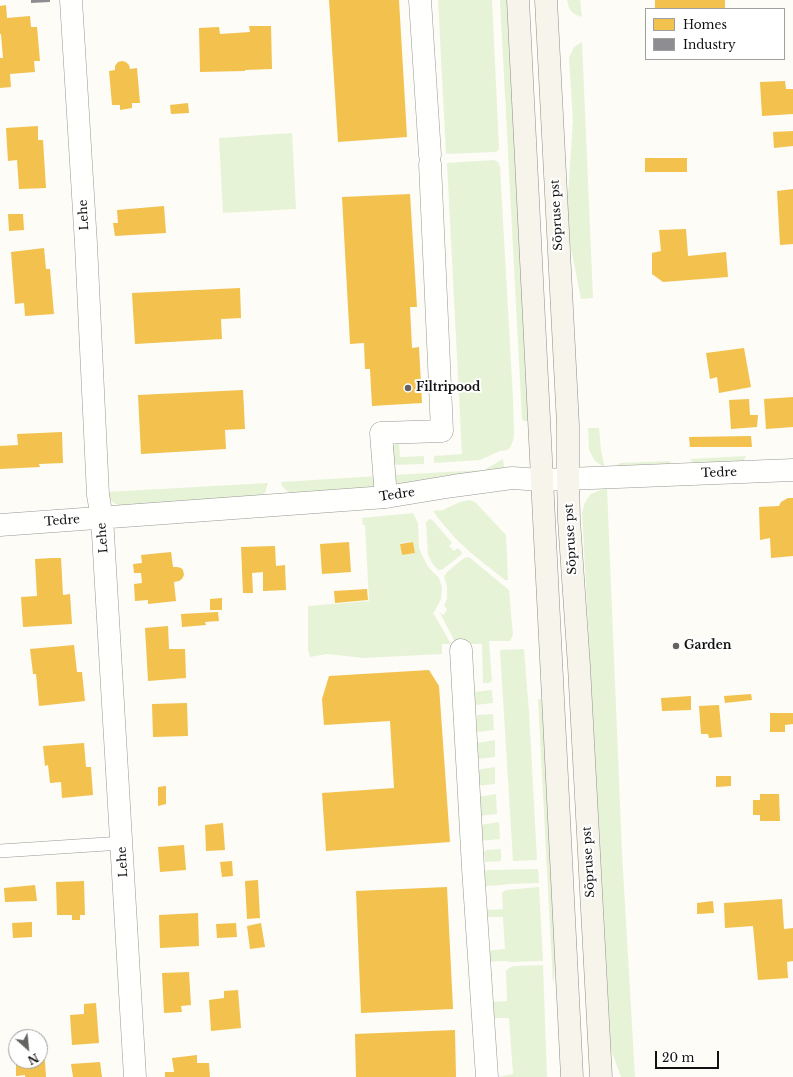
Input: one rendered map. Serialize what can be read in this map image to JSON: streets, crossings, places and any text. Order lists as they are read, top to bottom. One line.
{"streets":{"main road":["Sõpruse pst"],"street":["Lehe","Tedre"]},"crossings":[["Lehe","Tedre"],["Sõpruse pst","Tedre"]],"places":["Filtripood","Garden"],"legend":["Homes","Industry"],"scale_bar":"20 m","north":"bottom right"}
